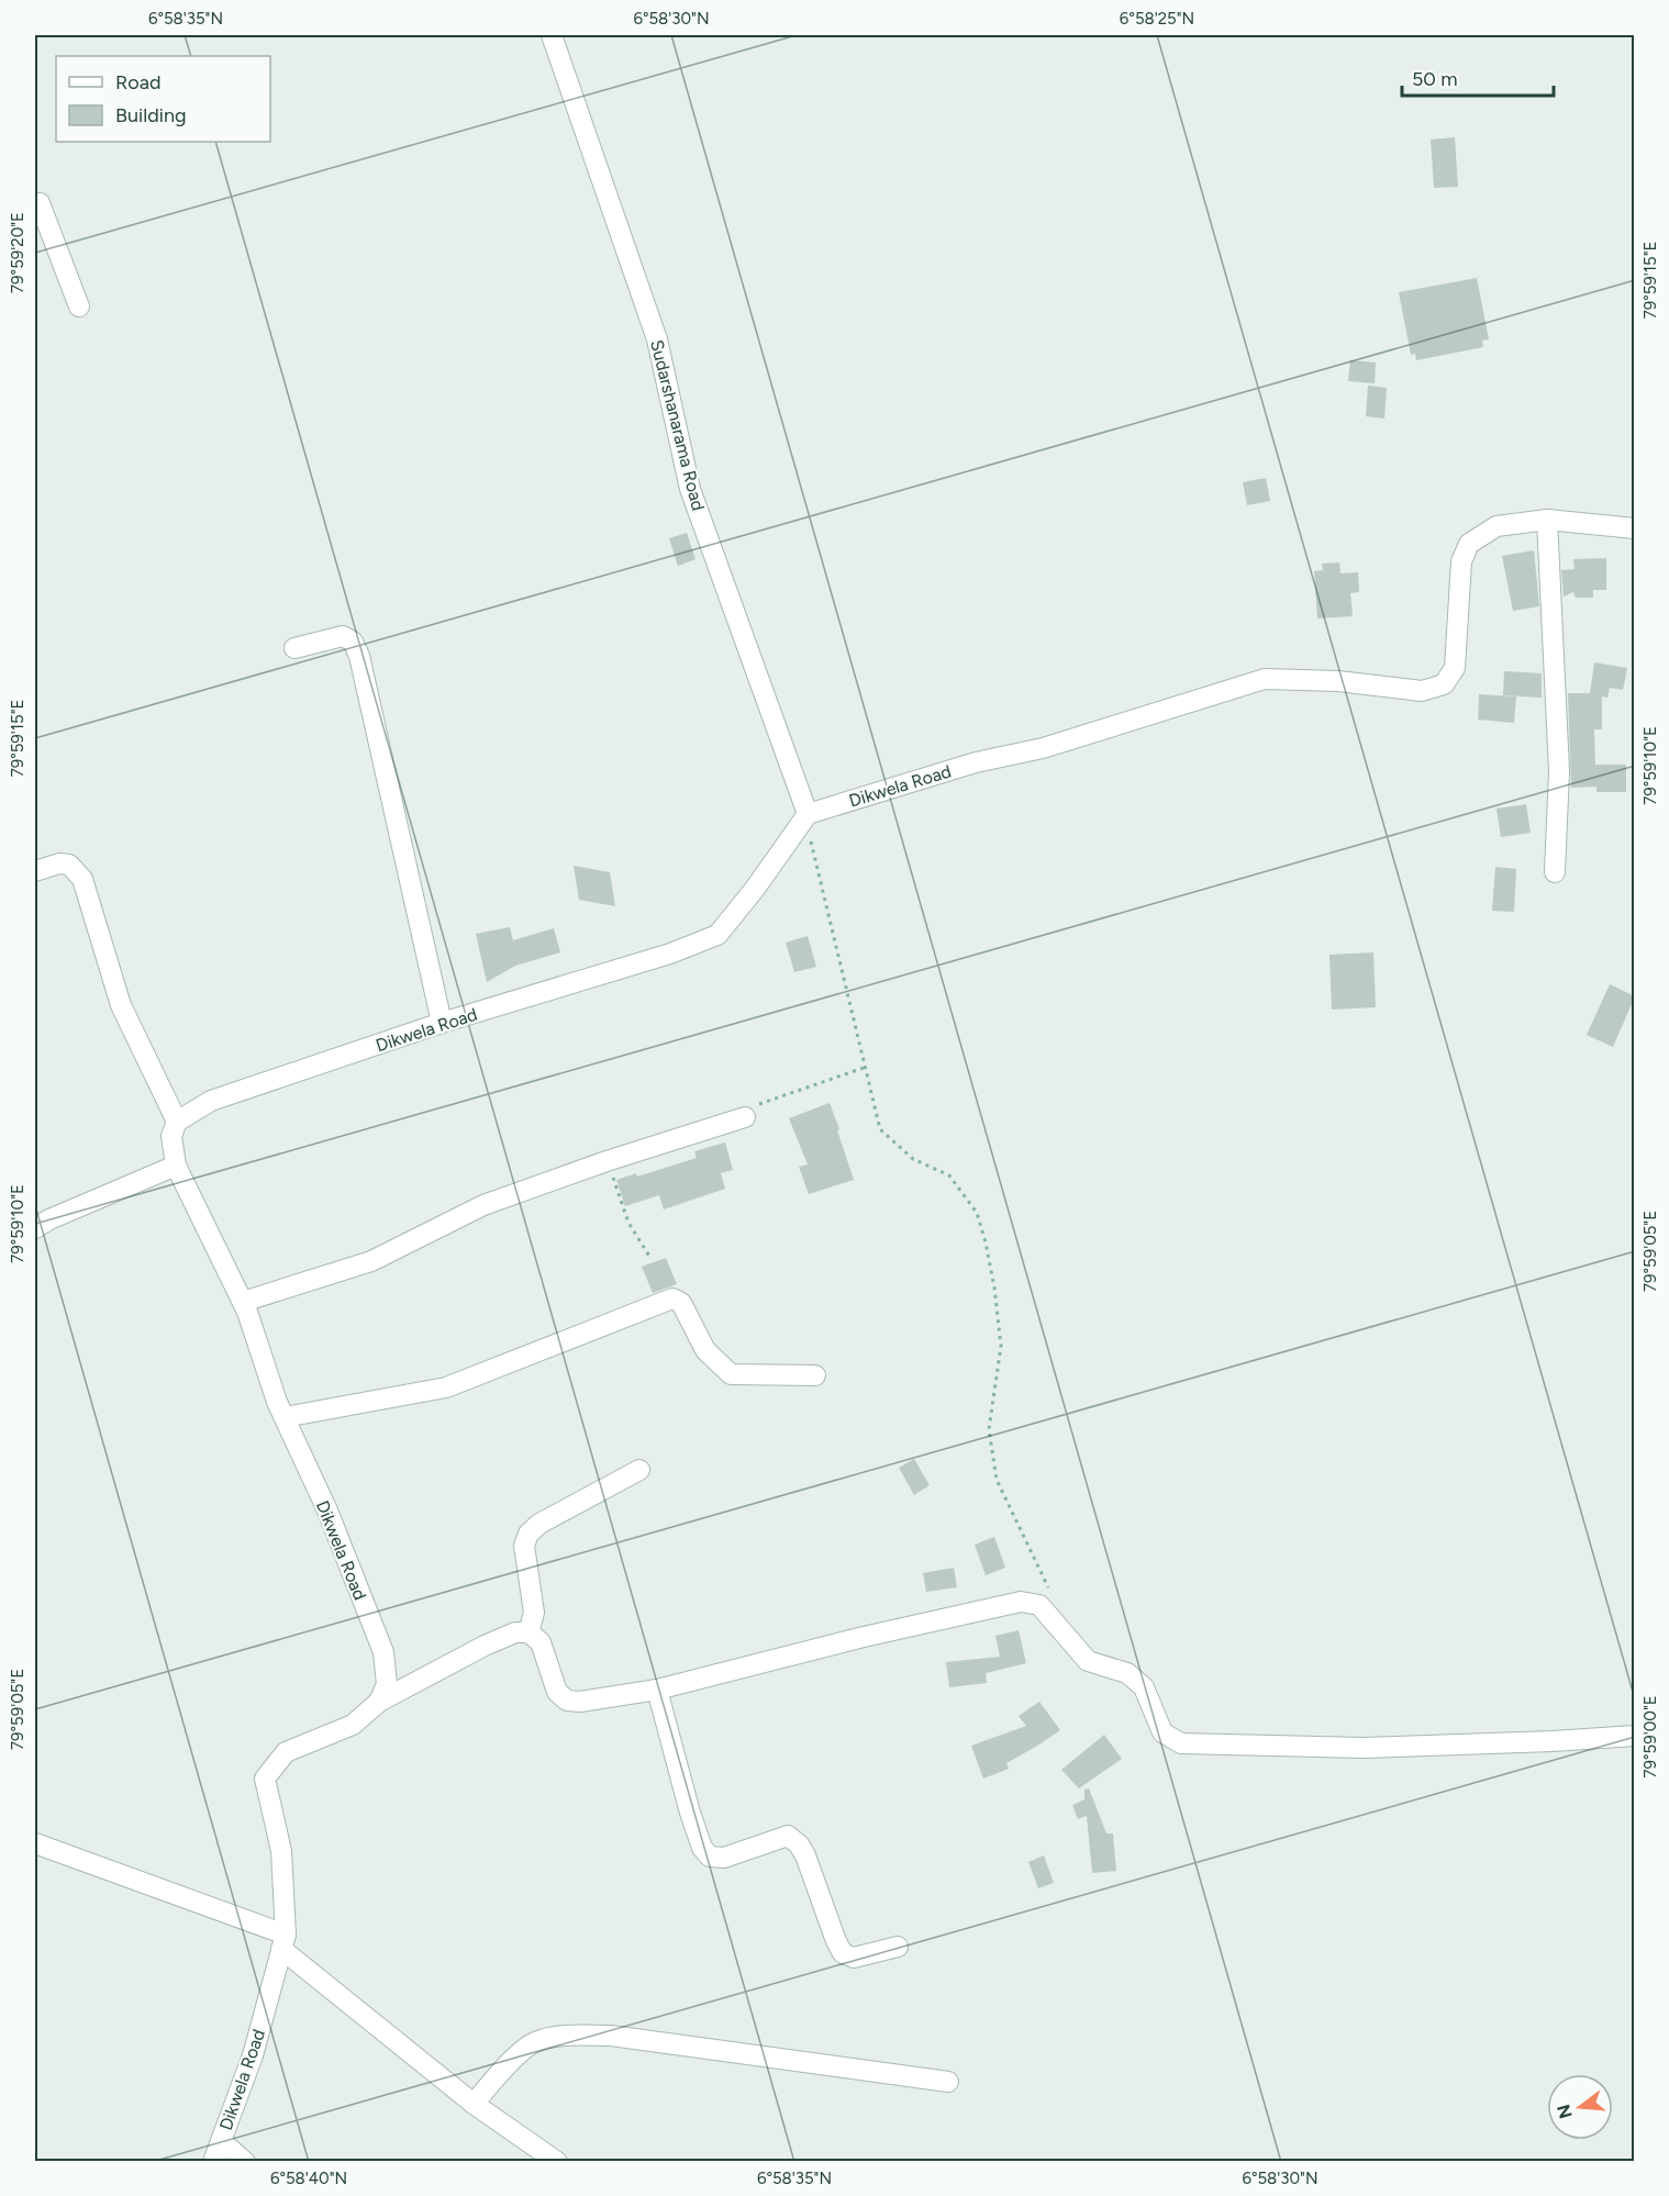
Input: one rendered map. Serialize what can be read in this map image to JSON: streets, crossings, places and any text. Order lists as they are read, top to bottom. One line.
{"streets":{"street":["Sudarshanarama Road","Dikwela Road"]},"crossings":[["Sudarshanarama Road","Dikwela Road"]],"legend":["Road","Building"],"scale_bar":"50 m","north":"left","coordinates":["6°58'35\"N","6°58'30\"N","6°58'25\"N","79°59'20\"E","79°59'15\"E","79°59'10\"E","79°59'05\"E","79°59'00\"E","6°58'40\"N"]}
